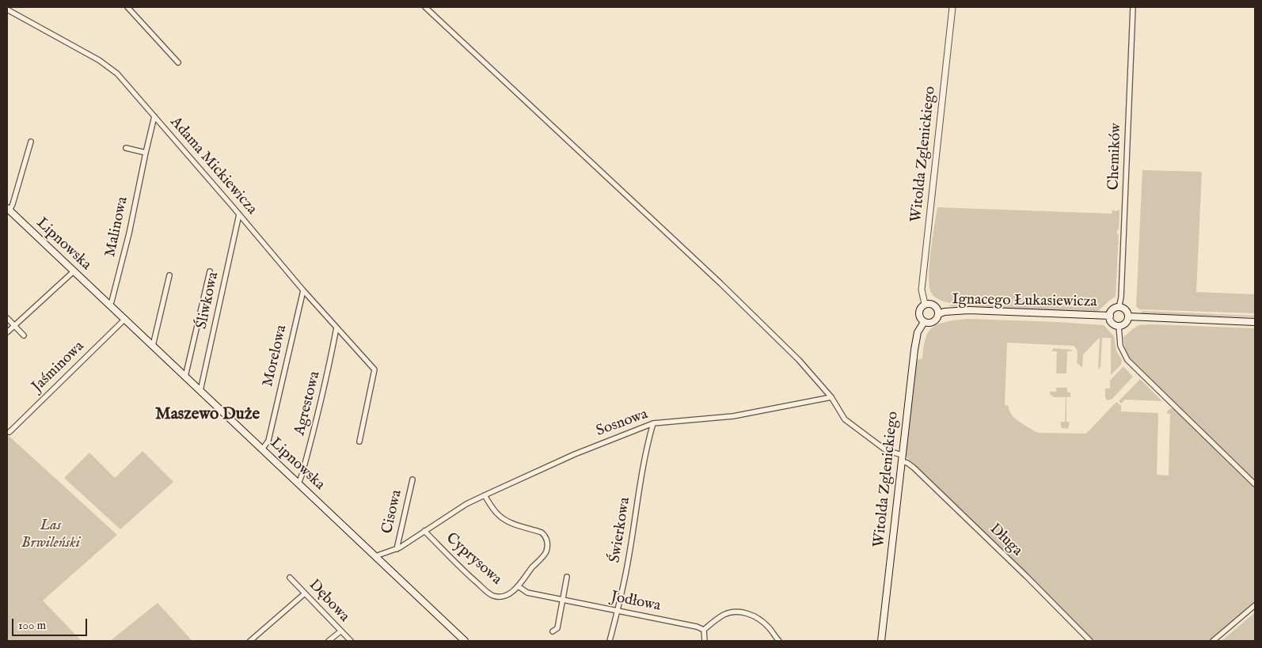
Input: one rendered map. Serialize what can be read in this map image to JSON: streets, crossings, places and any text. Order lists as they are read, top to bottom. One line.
{"streets":{"main road":["Witolda Zglenickiego","Lipnowska","Ignacego Łukasiewicza"],"street":["Chemików","Adama Mickiewicza","Malinowa","Śliwkowa","Morelowa","Jaśminowa","Agrestowa","Sosnowa","Cisowa","Świerkowa","Długa","Cyprysowa","Dębowa","Jodłowa"]},"crossings":[["Witolda Zglenickiego","Ignacego Łukasiewicza"],["Witolda Zglenickiego","Długa"],["Chemików","Ignacego Łukasiewicza"],["Adama Mickiewicza","Malinowa"],["Adama Mickiewicza","Śliwkowa"],["Adama Mickiewicza","Morelowa"],["Adama Mickiewicza","Agrestowa"],["Malinowa","Lipnowska"],["Lipnowska","Śliwkowa"],["Lipnowska","Morelowa"],["Lipnowska","Jaśminowa"],["Lipnowska","Agrestowa"],["Lipnowska","Sosnowa"],["Sosnowa","Cisowa"],["Sosnowa","Świerkowa"],["Sosnowa","Cyprysowa"],["Świerkowa","Jodłowa"],["Cyprysowa","Jodłowa"]],"districts":["Maszewo Duże"],"parks":["Las Brwileński"],"scale_bar":"100 m"}
